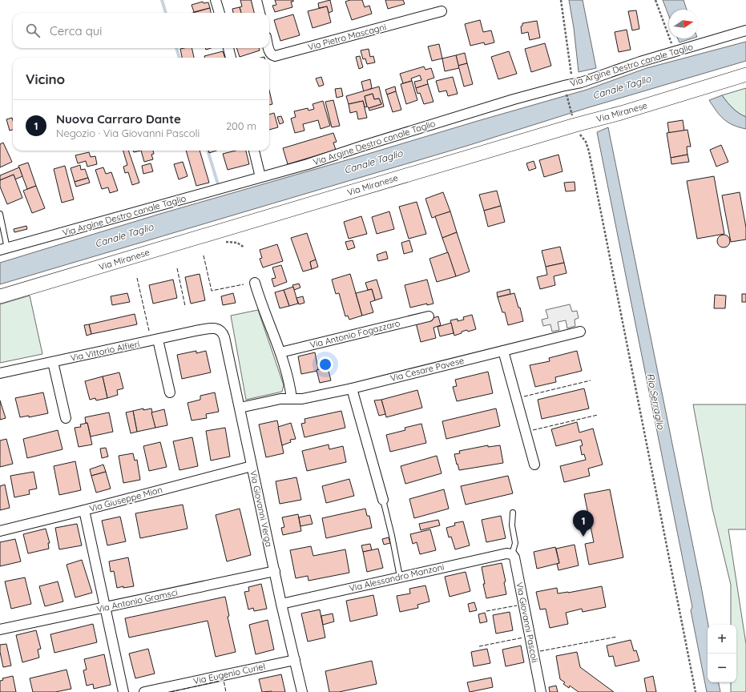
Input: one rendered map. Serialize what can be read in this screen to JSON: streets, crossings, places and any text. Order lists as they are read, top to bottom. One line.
{"streets":{"main road":["Via Miranese"],"street":["Via Pietro Mascagni","Via Argine Destro canale Taglio","Via Antonio Fogazzaro","Via Vittorio Alfieri","Via Cesare Pavese","Via Giuseppe Mion","Via Giovanni Verga","Via Alessandro Manzoni","Via Antonio Gramsci","Via Giovanni Pascoli","Via Eugenio Curiel"]},"crossings":[["Via Vittorio Alfieri","Via Giovanni Verga"],["Via Cesare Pavese","Via Giovanni Verga"],["Via Giuseppe Mion","Via Giovanni Verga"],["Via Giovanni Verga","Via Alessandro Manzoni"],["Via Giovanni Verga","Via Antonio Gramsci"],["Via Giovanni Verga","Via Eugenio Curiel"],["Via Alessandro Manzoni","Via Giovanni Pascoli"]],"water":["Canale Taglio","Rio Serraglio"],"north":"right","page":{"search":"Cerca qui","heading":"Vicino","list":[{"mark":"1","name":"Nuova Carraro Dante","note":"Negozio · Via Giovanni Pascoli","value":"200 m"}],"pins":"1","map_buttons":["+","−"]}}
